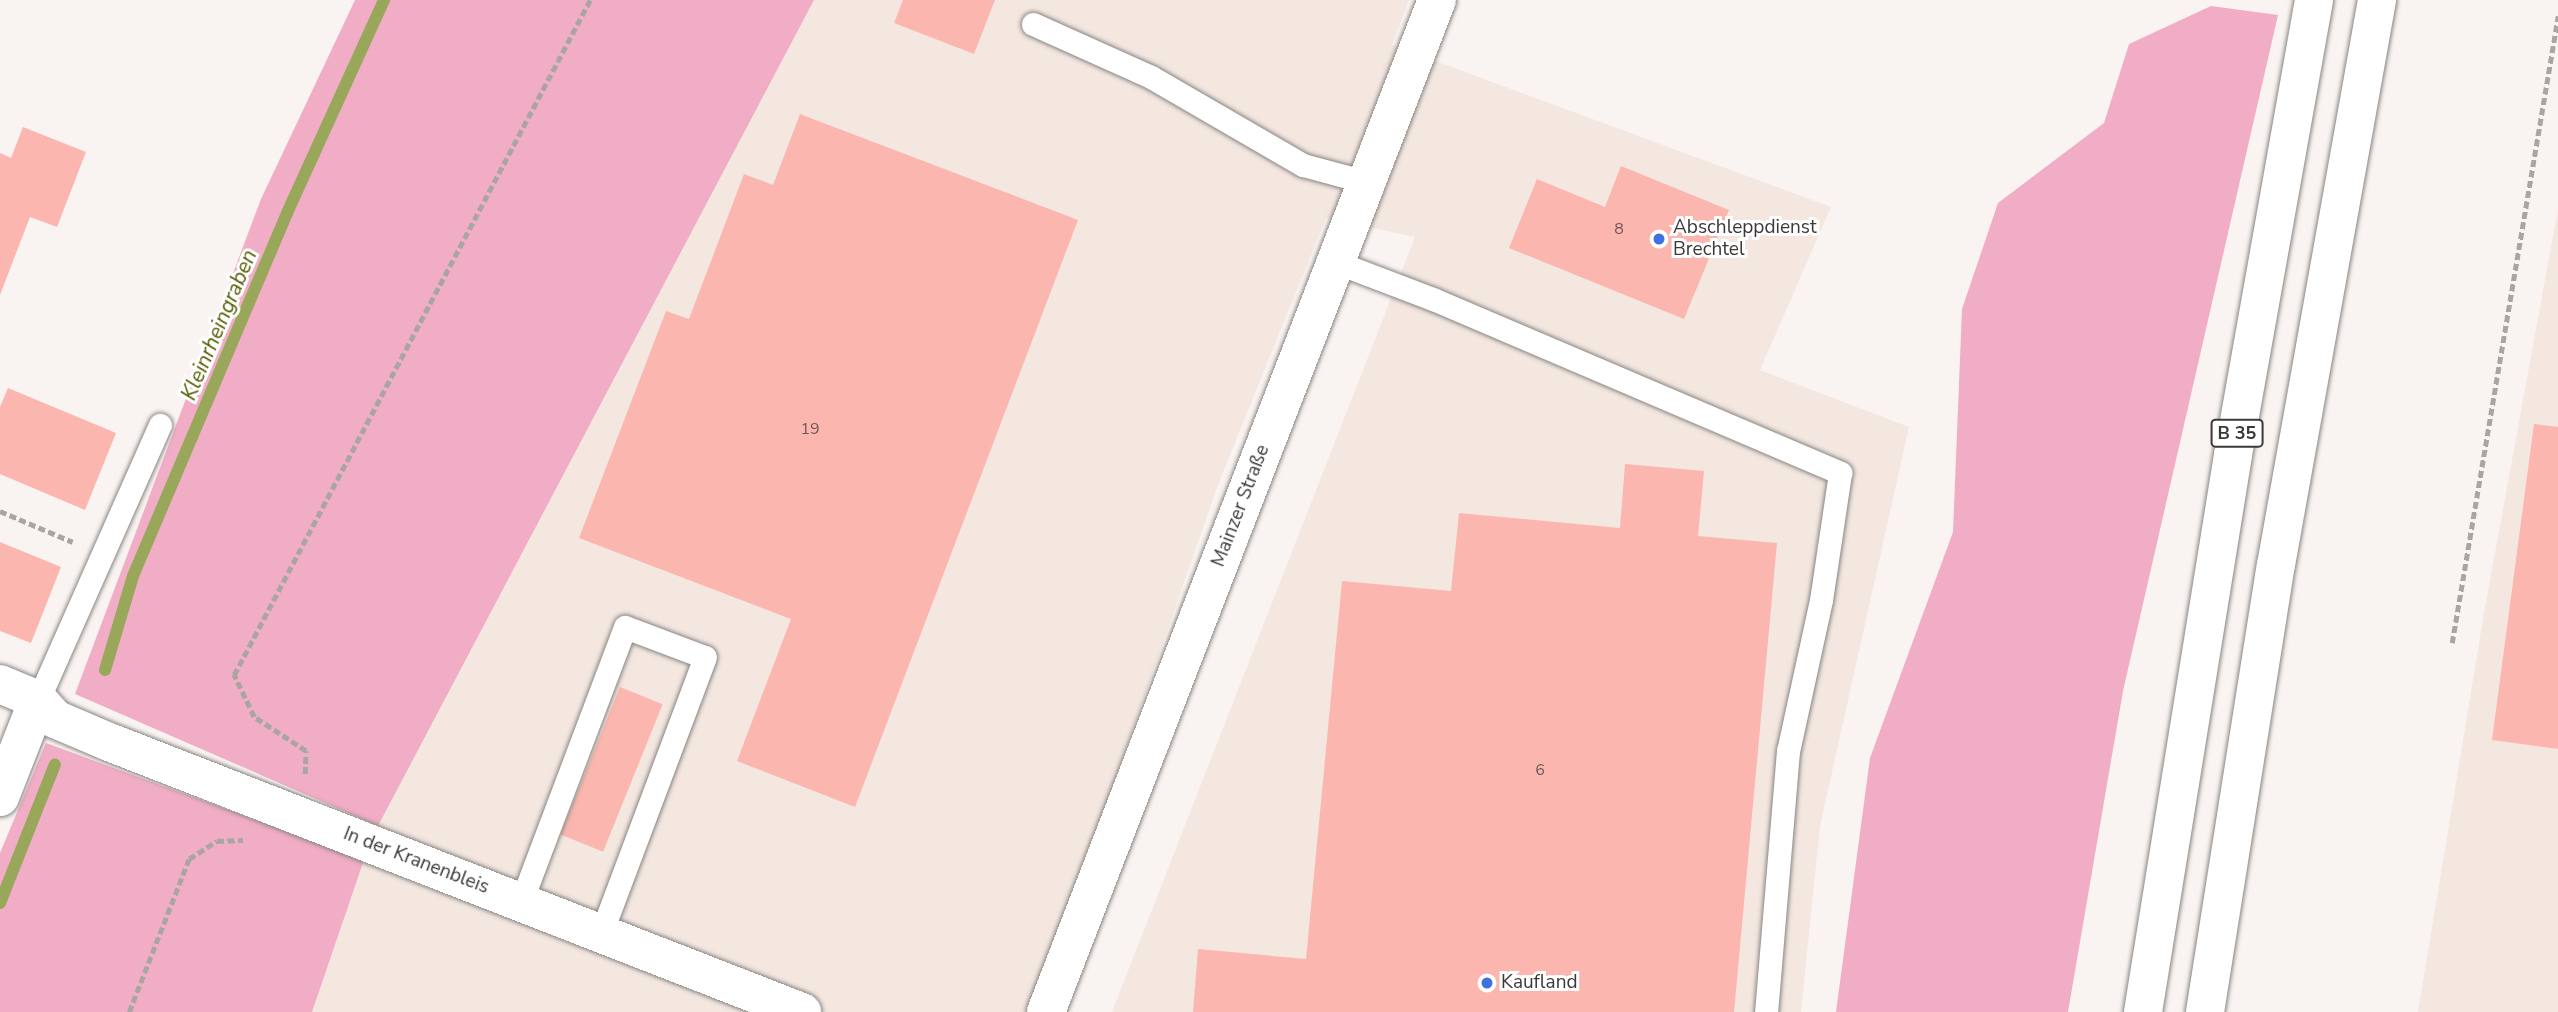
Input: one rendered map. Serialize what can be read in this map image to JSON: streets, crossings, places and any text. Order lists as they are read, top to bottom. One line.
{"streets":{"main road":["B 35","Mainzer Straße","In der Kranenbleis"]},"water":["Kleinrheingraben"],"places":["Abschleppdienst Brechtel","Kaufland"],"house_numbers":["8","19","6"]}
